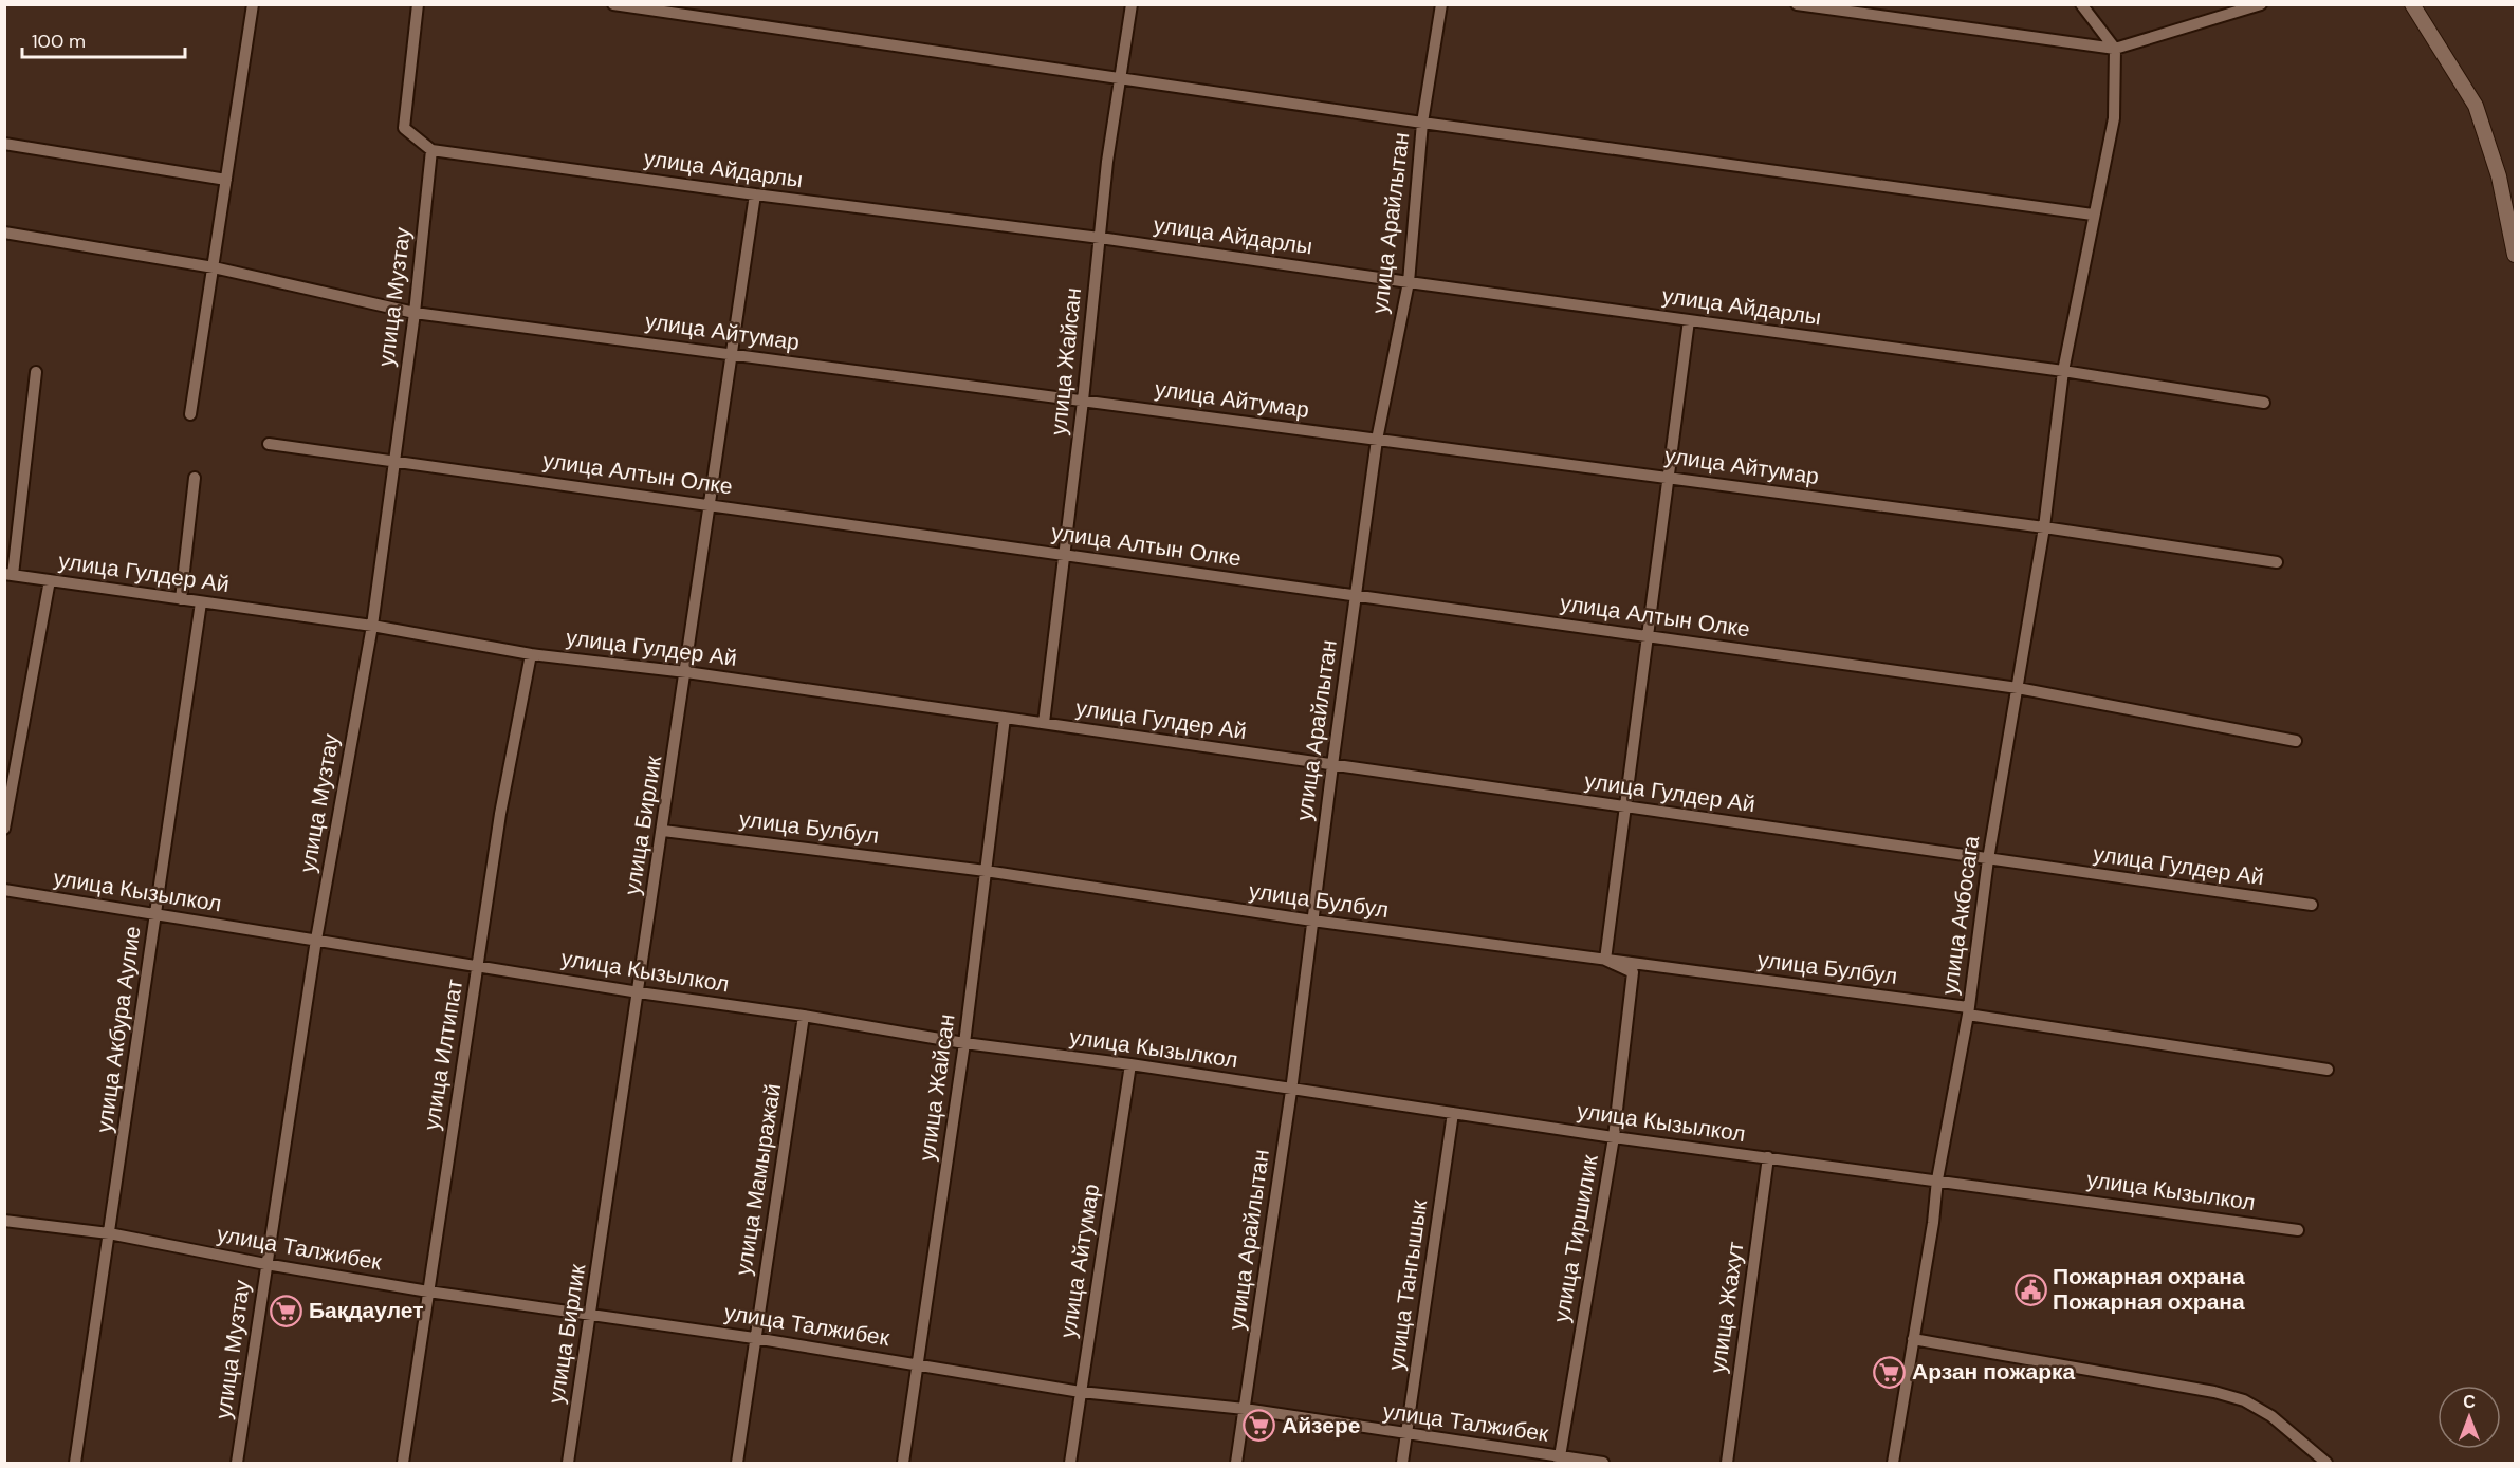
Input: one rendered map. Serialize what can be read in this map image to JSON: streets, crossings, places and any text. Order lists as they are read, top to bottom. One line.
{"streets":{"street":["улица Айдарлы","улица Арайлытан","улица Музтау","улица Айтумар","улица Жайсан","улица Алтын Олке","улица Гулдер Ай","улица Бирлик","улица Булбул","улица Кызылкол","улица Акбосага","улица Акбура Аулие","улица Илтипат","улица Мамыражай","улица Тиршилик","улица Талжибек","улица Тангышык","улица Жахут"]},"crossings":[["улица Айдарлы","улица Арайлытан"],["улица Айдарлы","улица Музтау"],["улица Айдарлы","улица Жайсан"],["улица Айдарлы","улица Бирлик"],["улица Айдарлы","улица Акбосага"],["улица Арайлытан","улица Айтумар"],["улица Арайлытан","улица Алтын Олке"],["улица Арайлытан","улица Гулдер Ай"],["улица Арайлытан","улица Булбул"],["улица Арайлытан","улица Кызылкол"],["улица Арайлытан","улица Талжибек"],["улица Музтау","улица Айтумар"],["улица Музтау","улица Алтын Олке"],["улица Музтау","улица Гулдер Ай"],["улица Музтау","улица Кызылкол"],["улица Музтау","улица Талжибек"],["улица Айтумар","улица Жайсан"],["улица Айтумар","улица Бирлик"],["улица Айтумар","улица Кызылкол"],["улица Айтумар","улица Акбосага"],["улица Айтумар","улица Талжибек"],["улица Жайсан","улица Алтын Олке"],["улица Жайсан","улица Гулдер Ай"],["улица Жайсан","улица Булбул"],["улица Жайсан","улица Кызылкол"],["улица Жайсан","улица Талжибек"],["улица Алтын Олке","улица Бирлик"],["улица Алтын Олке","улица Акбосага"],["улица Гулдер Ай","улица Бирлик"],["улица Гулдер Ай","улица Акбосага"],["улица Гулдер Ай","улица Акбура Аулие"],["улица Гулдер Ай","улица Илтипат"],["улица Бирлик","улица Булбул"],["улица Бирлик","улица Кызылкол"],["улица Бирлик","улица Талжибек"],["улица Булбул","улица Акбосага"],["улица Булбул","улица Тиршилик"],["улица Кызылкол","улица Акбосага"],["улица Кызылкол","улица Акбура Аулие"],["улица Кызылкол","улица Илтипат"],["улица Кызылкол","улица Мамыражай"],["улица Кызылкол","улица Тиршилик"],["улица Кызылкол","улица Тангышык"],["улица Кызылкол","улица Жахут"],["улица Акбура Аулие","улица Талжибек"],["улица Илтипат","улица Талжибек"],["улица Мамыражай","улица Талжибек"],["улица Тиршилик","улица Талжибек"],["улица Талжибек","улица Тангышык"]],"places":{"public building":["Пожарная охрана Пожарная охрана"],"supermarket":["Бақдаулет","Арзан пожарка","Айзере"]},"scale_bar":"100 m","north":"top"}
